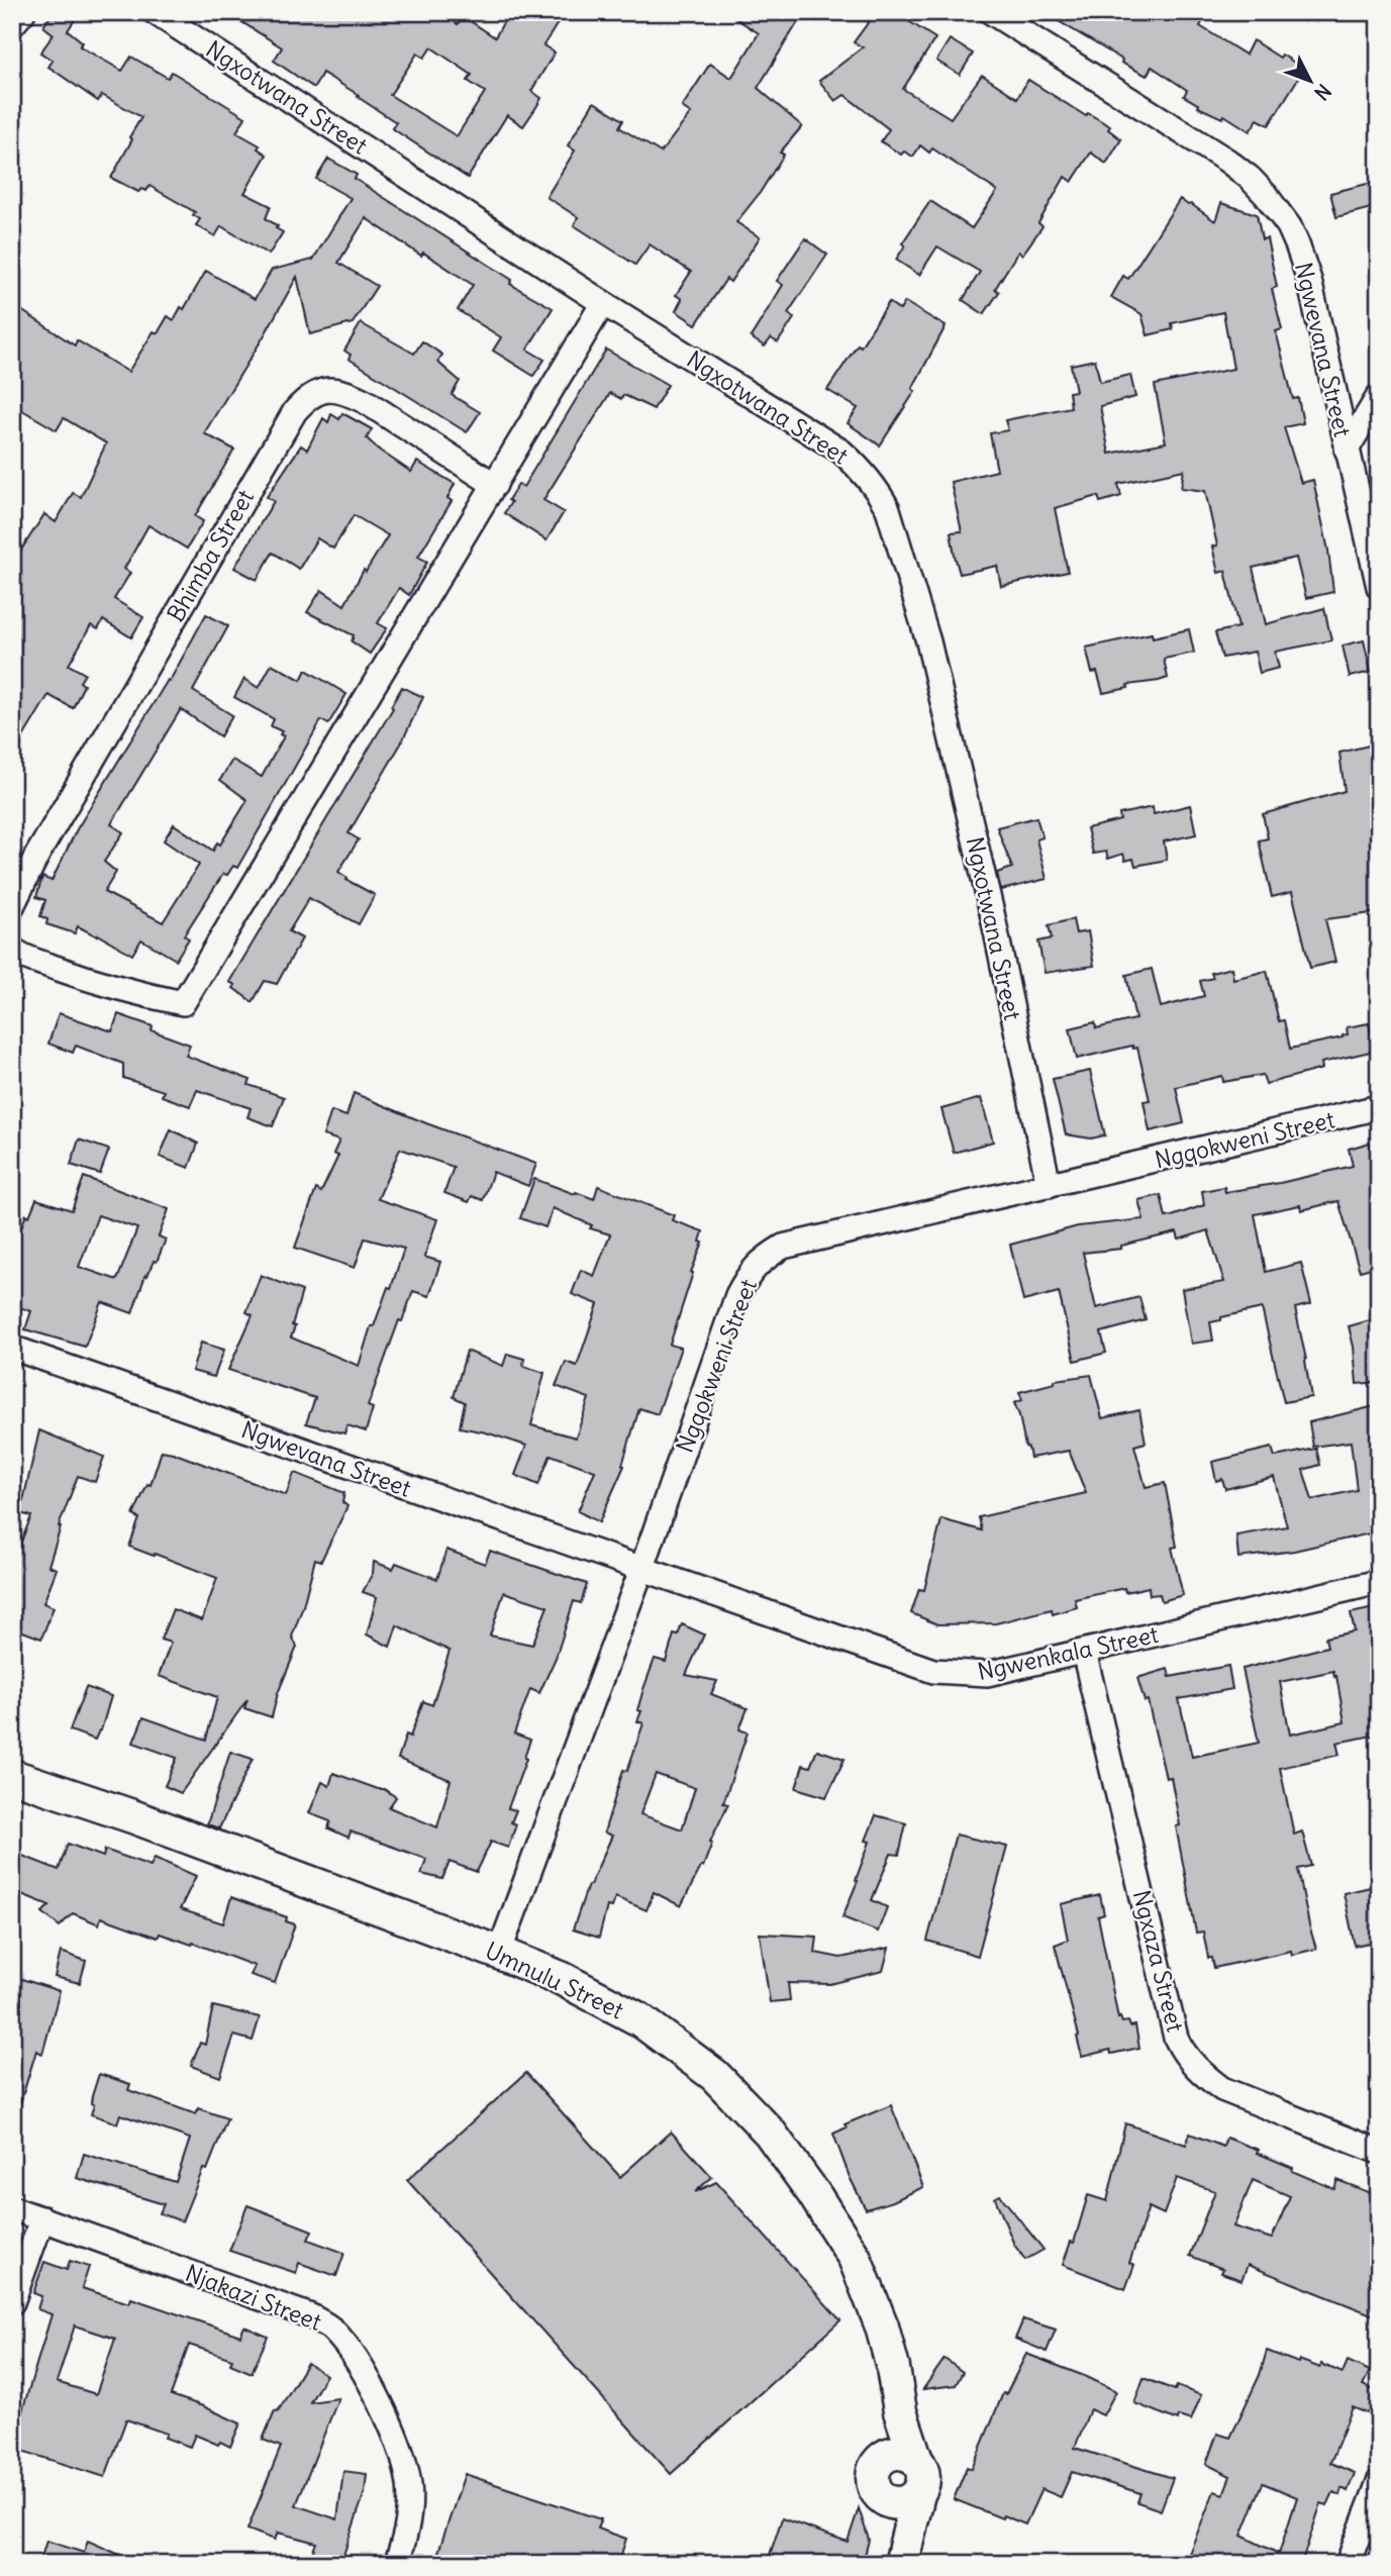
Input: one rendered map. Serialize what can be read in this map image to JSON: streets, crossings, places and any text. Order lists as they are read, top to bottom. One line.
{"streets":{"street":["Ngxotwana Street","Ngwevana Street","Bhimba Street","Ngqokweni Street","Ngwenkala Street","Ngxaza Street","Umnulu Street","Njakazi Street"]},"crossings":[["Ngxotwana Street","Ngqokweni Street"],["Ngwevana Street","Ngqokweni Street"],["Ngwevana Street","Ngwenkala Street"],["Ngqokweni Street","Ngwenkala Street"],["Ngqokweni Street","Umnulu Street"],["Ngwenkala Street","Ngxaza Street"]],"north":"bottom right"}
